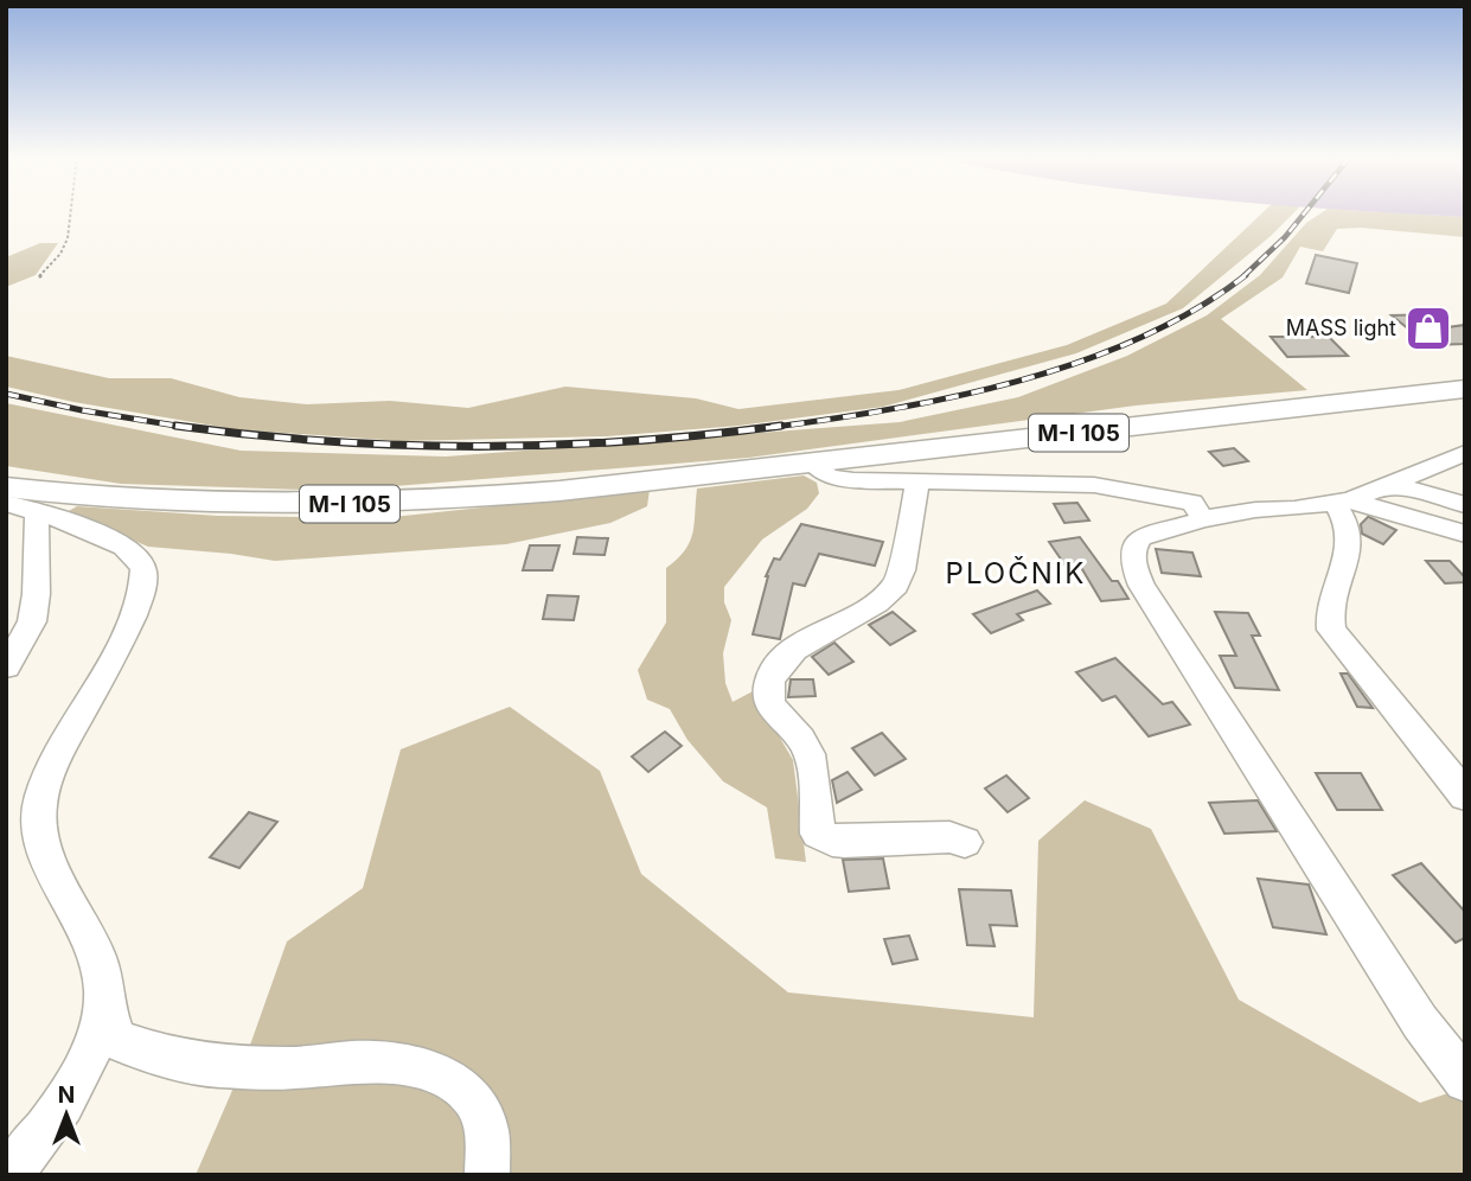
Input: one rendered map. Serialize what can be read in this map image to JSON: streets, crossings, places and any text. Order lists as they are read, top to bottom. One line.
{"streets":{"main road":["M-I 105"]},"districts":["PLOČNIK"],"places":{"shop":["MASS light"]},"north":"top"}
